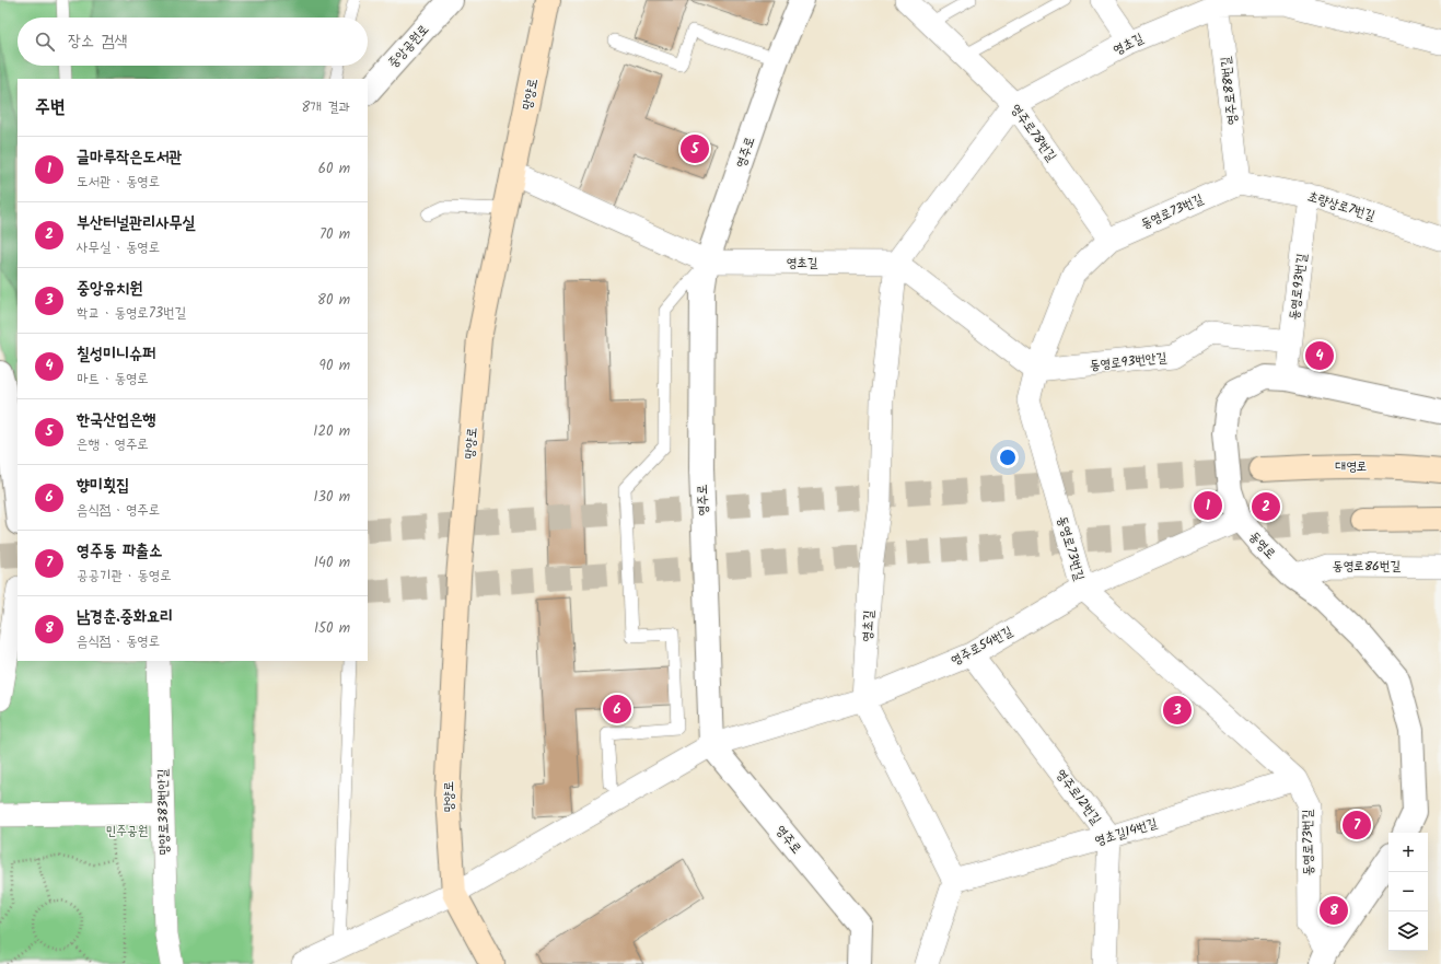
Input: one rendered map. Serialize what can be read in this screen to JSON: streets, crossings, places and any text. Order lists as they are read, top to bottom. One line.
{"streets":{"main road":["망양로","대영로"],"street":["영초길","중앙공원로","영주로88번길","영주로78번길","영주로","초량상로7번길","동영로73번길","동영로93번길","동영로93번안길","동영로","동영로86번길","영주로54번길","영주로12번길","망양로383번안길","영초길14번길"]},"crossings":[["영초길","영주로88번길"],["영초길","영주로78번길"],["영초길","영주로"],["영초길","영주로54번길"],["영초길","영초길14번길"],["영주로88번길","초량상로7번길"],["영주로88번길","동영로73번길"],["망양로","영주로54번길"],["영주로78번길","동영로73번길"],["영주로","영주로54번길"],["초량상로7번길","동영로73번길"],["초량상로7번길","동영로93번길"],["동영로73번길","동영로93번안길"],["동영로73번길","영주로54번길"],["동영로73번길","영초길14번길"],["동영로93번길","동영로93번안길"],["동영로93번길","동영로"],["동영로","동영로86번길"],["동영로","영주로54번길"],["영주로54번길","영주로12번길"],["영주로12번길","영초길14번길"]],"parks":["민주공원"],"page":{"search":"장소 검색","heading":["주변","8개 결과"],"pins":["5","4","1","2","6","3","7","8"],"list":[{"mark":"1","name":"글마루작은도서관","note":"도서관 · 동영로","value":"60 m"},{"mark":"2","name":"부산터널관리사무실","note":"사무실 · 동영로","value":"70 m"},{"mark":"3","name":"중앙유치원","note":"학교 · 동영로73번길","value":"80 m"},{"mark":"4","name":"칠성미니슈퍼","note":"마트 · 동영로","value":"90 m"},{"mark":"5","name":"한국산업은행","note":"은행 · 영주로","value":"120 m"},{"mark":"6","name":"향미횟집","note":"음식점 · 영주로","value":"130 m"},{"mark":"7","name":"영주동 파출소","note":"공공기관 · 동영로","value":"140 m"},{"mark":"8","name":"남경춘.중화요리","note":"음식점 · 동영로","value":"150 m"}],"map_buttons":["+","−"]}}
